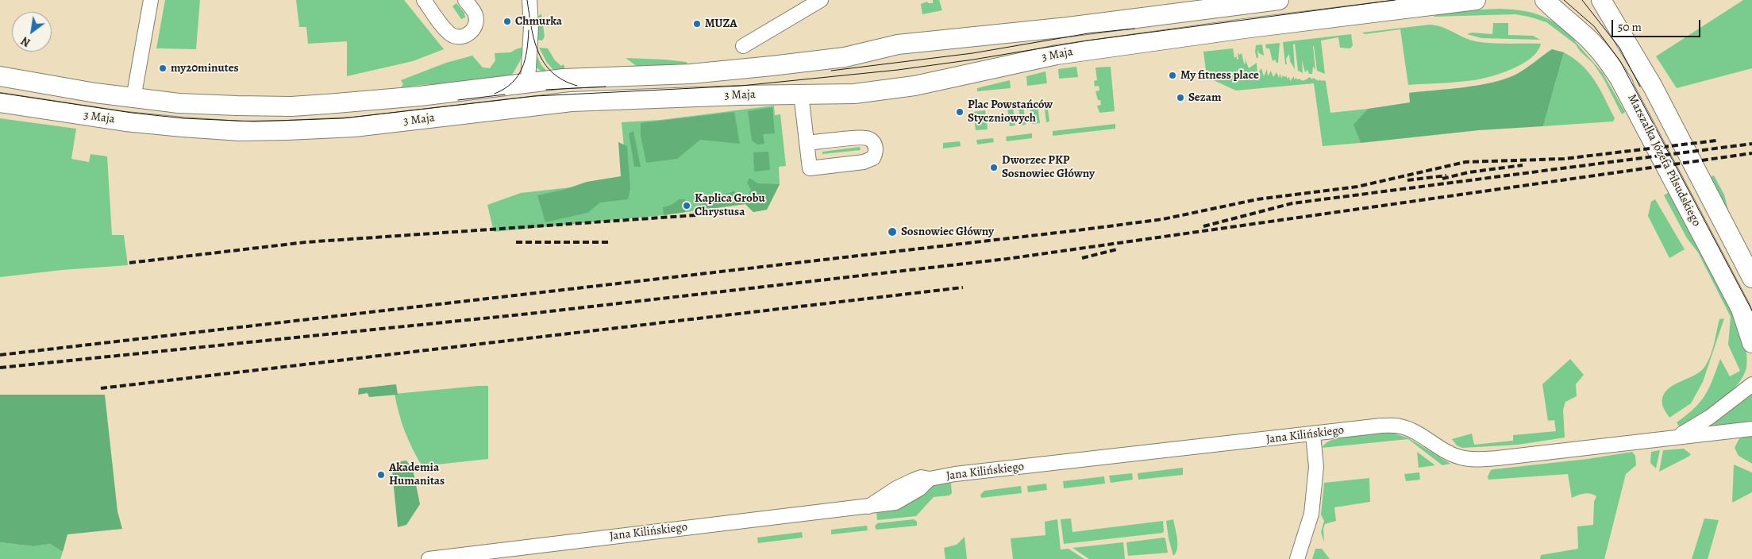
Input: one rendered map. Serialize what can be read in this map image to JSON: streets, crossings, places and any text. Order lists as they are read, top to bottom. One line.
{"streets":{"main road":["3 Maja","Marszałka Józefa Piłsudskiego"],"street":["Jana Kilińskiego"]},"places":["Chmurka","MUZA","my20minutes","My fitness place","Sezam","Plac Powstańców Styczniowych","Dworzec PKP Sosnowiec Główny","Kaplica Grobu Chrystusa","Sosnowiec Główny","Akademia Humanitas"],"scale_bar":"50 m","north":"bottom left"}
